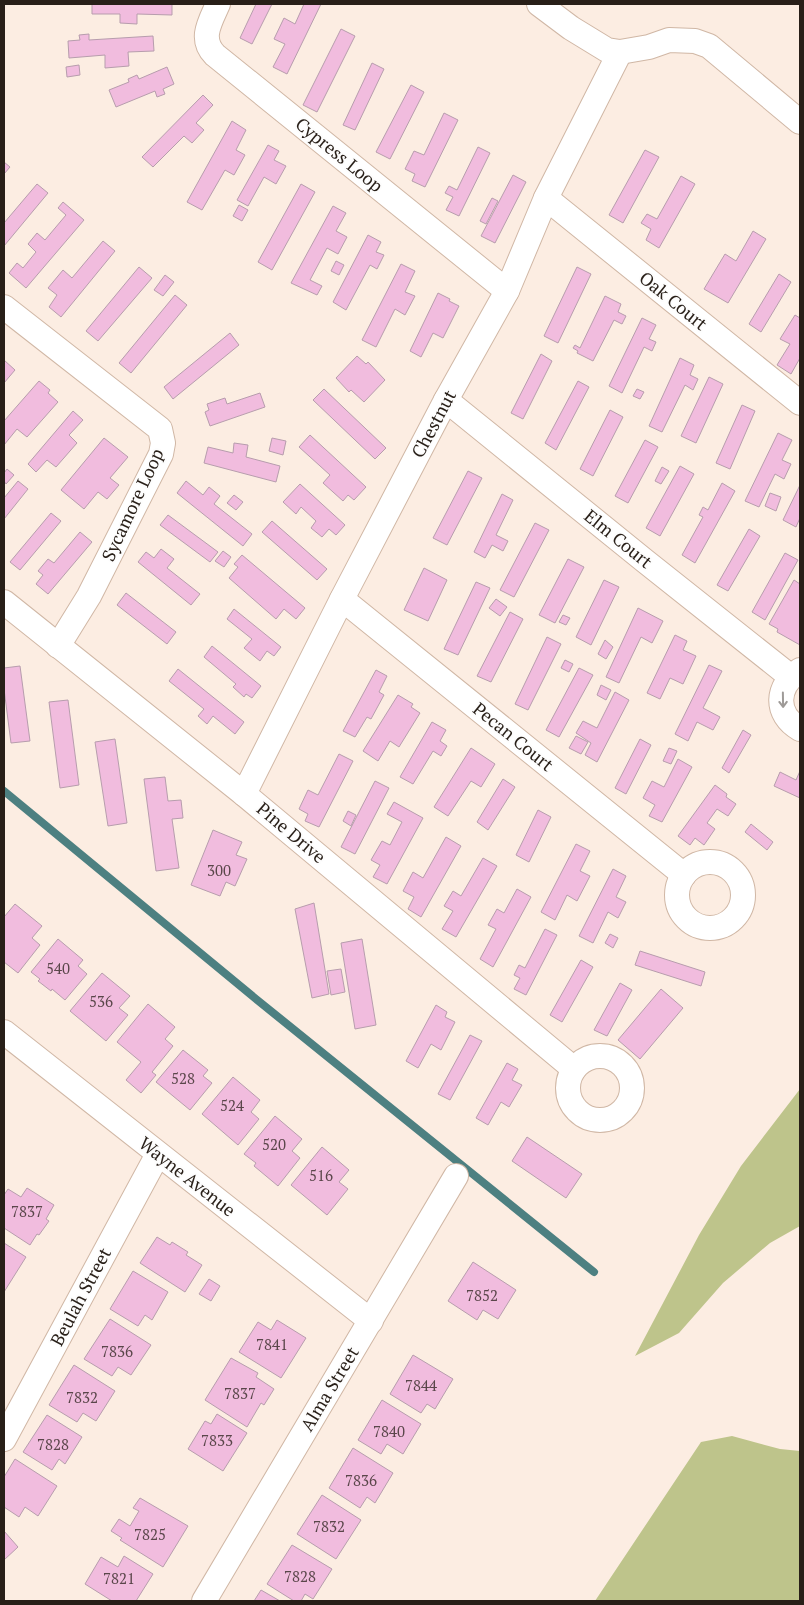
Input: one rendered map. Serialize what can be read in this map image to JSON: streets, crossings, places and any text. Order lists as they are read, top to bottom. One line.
{"streets":{"street":["Cypress Loop","Oak Court","Chestnut","Sycamore Loop","Elm Court","Pecan Court","Pine Drive","Wayne Avenue","Beulah Street","Alma Street"]},"crossings":[["Cypress Loop","Chestnut"],["Oak Court","Chestnut"],["Chestnut","Elm Court"],["Chestnut","Pecan Court"],["Chestnut","Pine Drive"],["Sycamore Loop","Pine Drive"],["Wayne Avenue","Beulah Street"],["Wayne Avenue","Alma Street"]],"house_numbers":["300","540","536","528","524","520","516","7837","7852","7841","7836","7844","7837","7832","7840","7833","7828","7836","7832","7825","7828","7821"]}
